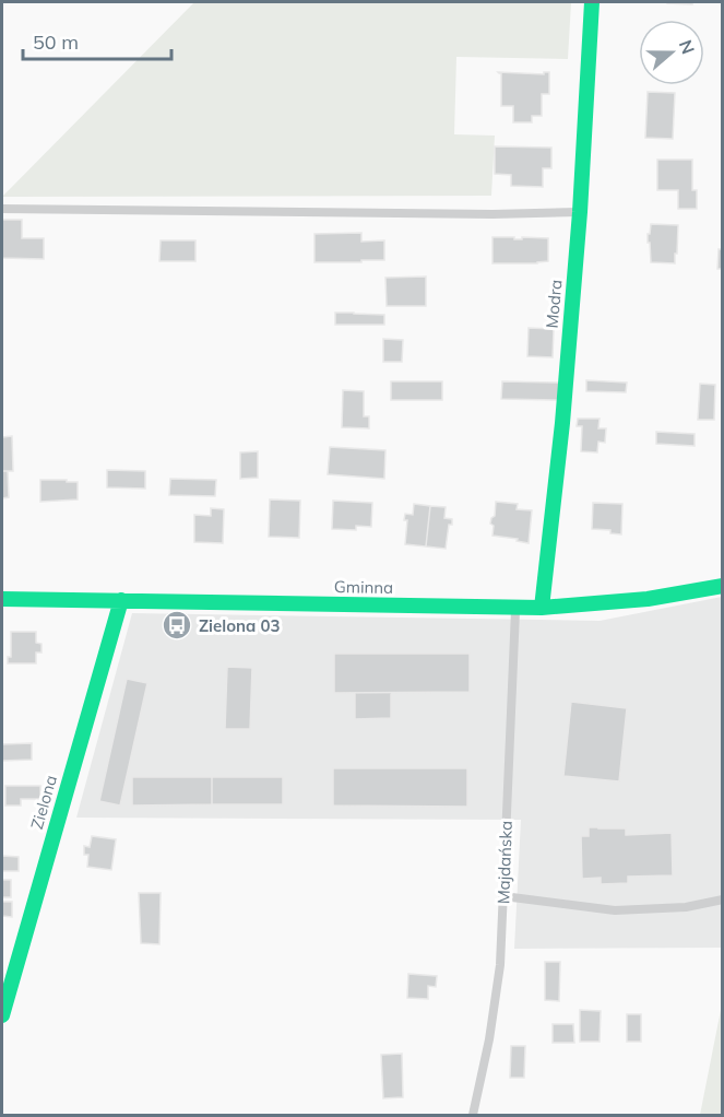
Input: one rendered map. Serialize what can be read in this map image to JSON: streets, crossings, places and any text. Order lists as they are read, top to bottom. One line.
{"streets":{"street":["Modra","Gminna","Zielona"],"lane":["Majdańska"]},"crossings":[["Modra","Gminna"],["Gminna","Zielona"],["Gminna","Majdańska"]],"places":{"bus stop":["Zielona 03"]},"scale_bar":"50 m","north":"right"}
